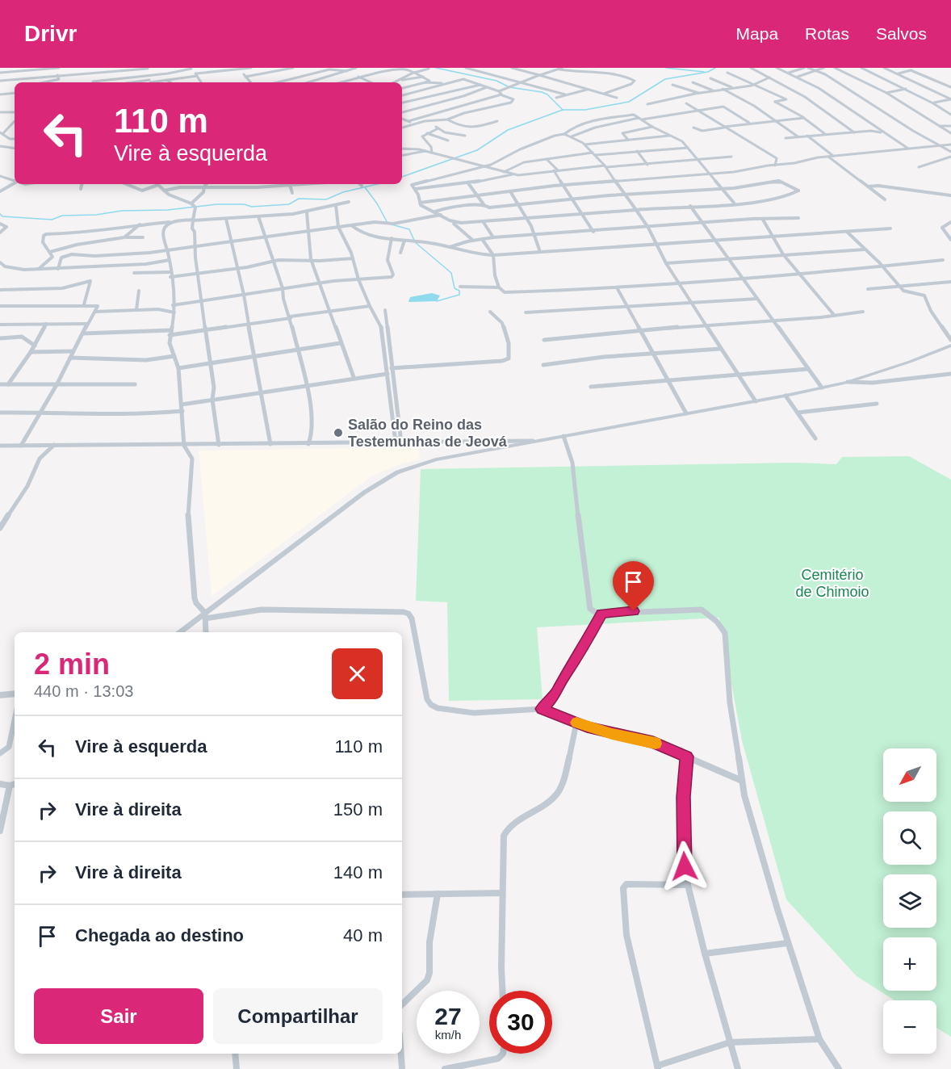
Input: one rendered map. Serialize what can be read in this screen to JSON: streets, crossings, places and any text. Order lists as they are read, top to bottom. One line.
{"parks":["Cemitério de Chimoio"],"places":["Salão do Reino das Testemunhas de Jeová"],"north":"bottom left","page":{"header":"Drivr","nav":["Mapa","Rotas","Salvos"],"turn":["110 m","Vire à esquerda"],"heading":["2 min","440 m · 13:03"],"list":[{"name":"Vire à esquerda","value":"110 m"},{"name":"Vire à direita","value":"150 m"},{"name":"Vire à direita","value":"140 m"},{"name":"Chegada ao destino","value":"40 m"}],"map_buttons":["+","−"],"buttons":["Sair","Compartilhar"],"speed":"27 km/h","limit":"30"}}
